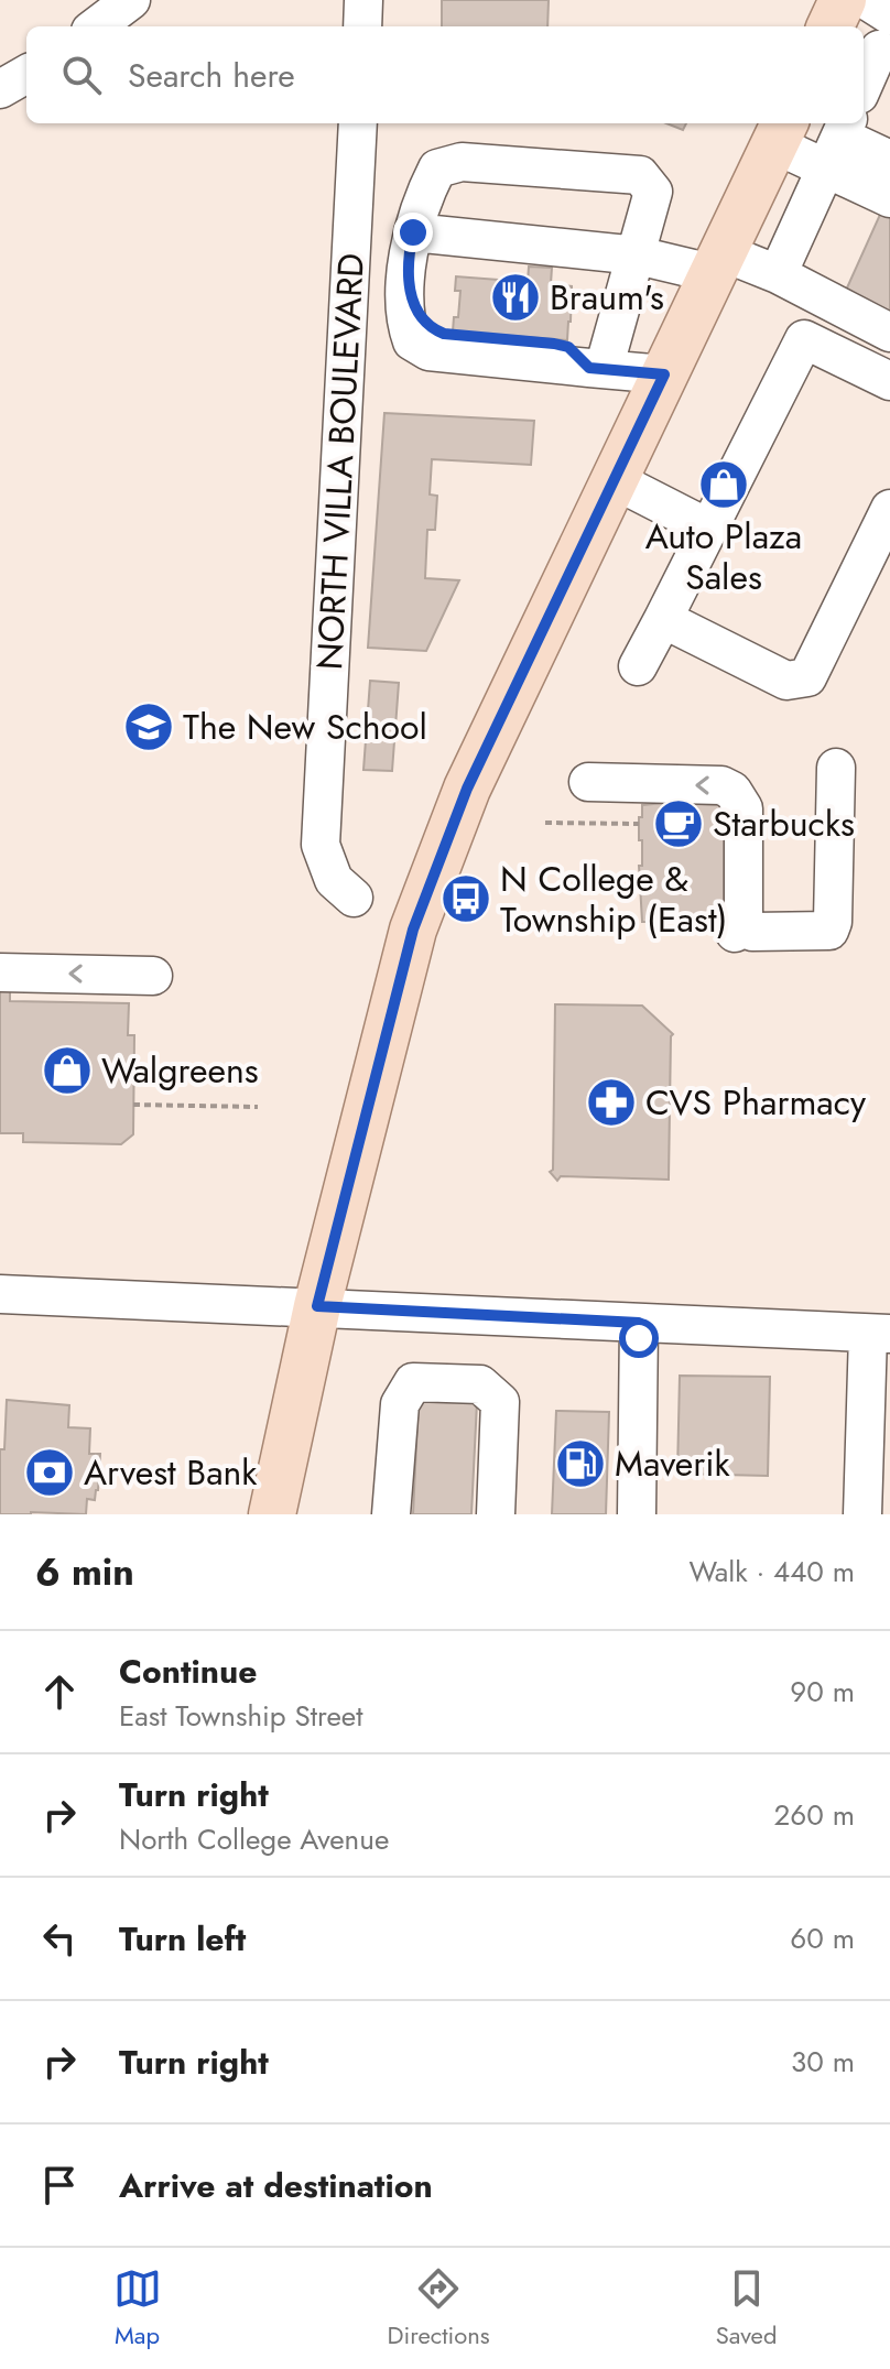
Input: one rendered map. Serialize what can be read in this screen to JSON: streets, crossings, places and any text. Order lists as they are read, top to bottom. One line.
{"streets":{"street":["NORTH VILLA BOULEVARD"]},"places":{"restaurant":["Braum's"],"shop":["Auto Plaza Sales","Walgreens"],"school or university":["The New School"],"cafe":["Starbucks"],"bus stop":["N College & Township (East)"],"pharmacy":["CVS Pharmacy"],"fuel station":["Maverik"],"bank":["Arvest Bank"]},"page":{"search":"Search here","heading":["6 min","Walk · 440 m"],"list":[["Continue","East Township Street","90 m"],["Turn right","North College Avenue","260 m"],["Turn left","60 m"],["Turn right","30 m"],"Arrive at destination"],"nav":["Map","Directions","Saved"]}}
